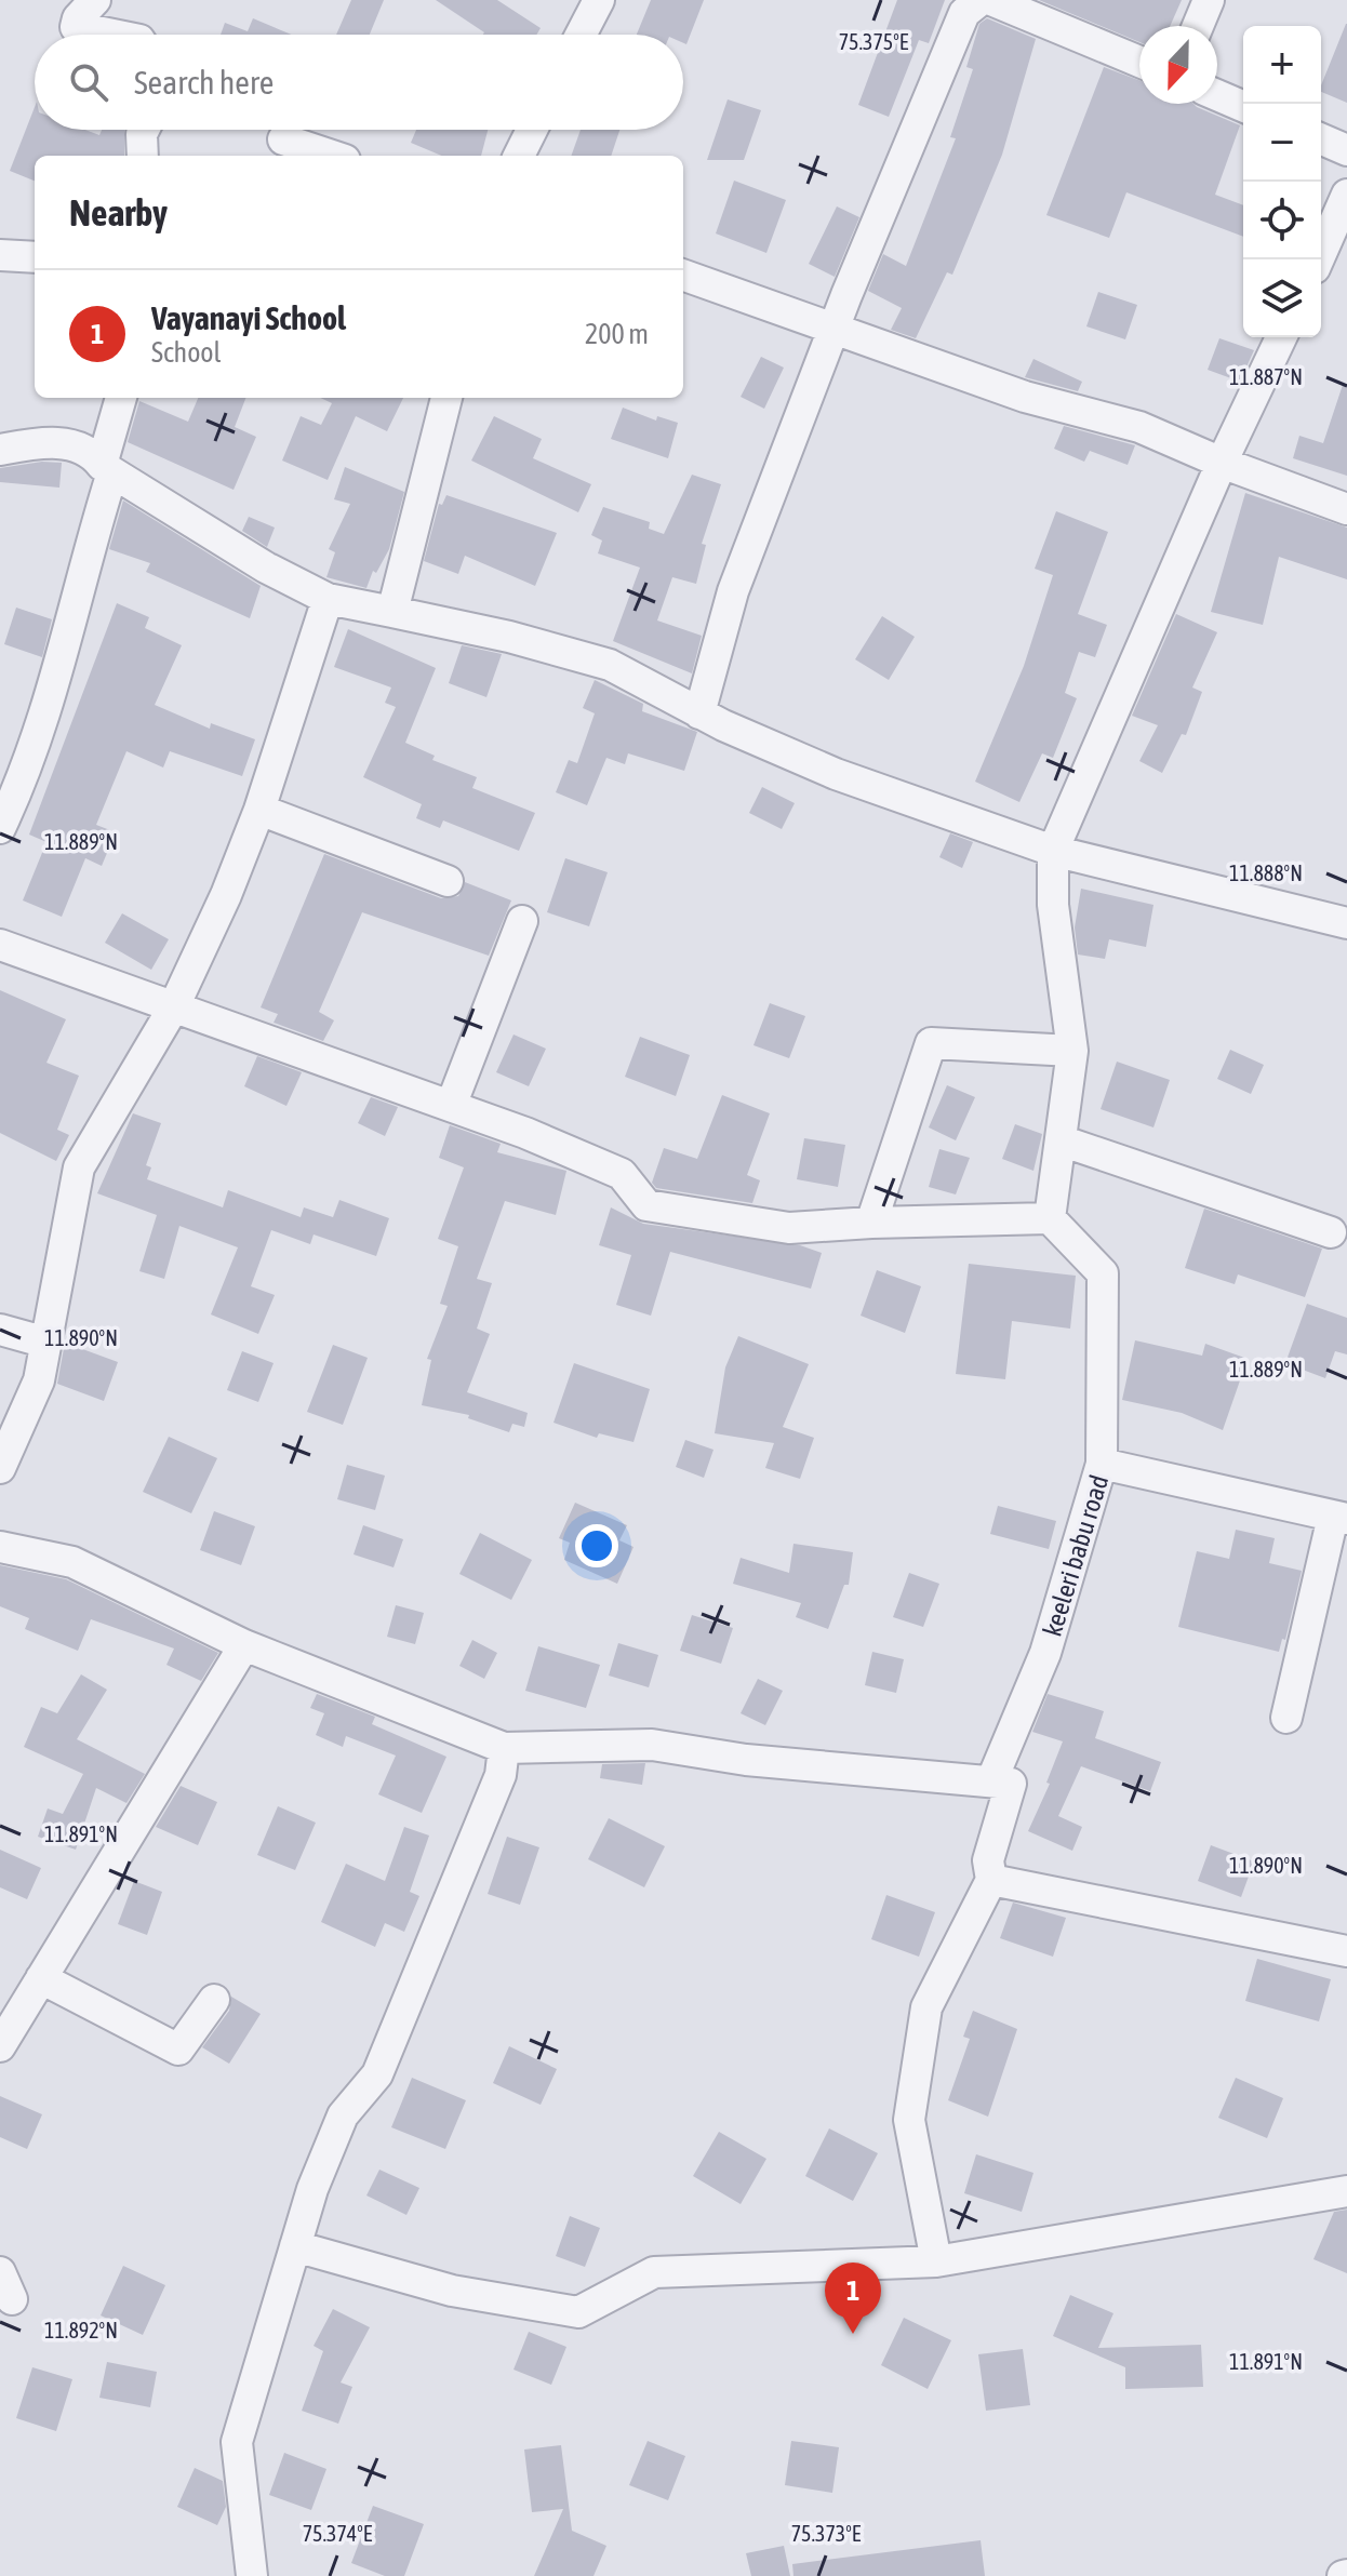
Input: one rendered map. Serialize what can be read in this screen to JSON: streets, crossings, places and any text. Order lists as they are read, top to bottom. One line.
{"streets":{"street":["keeleri babu road"]},"north":"bottom","page":{"map_buttons":["+","−"],"search":"Search here","heading":"Nearby","list":[{"mark":"1","name":"Vayanayi School","note":"School","value":"200 m"}],"pins":"1"},"coordinates":["75.375°E","11.887°N","11.889°N","11.888°N","11.890°N","11.891°N","11.892°N","75.374°E","75.373°E"]}
